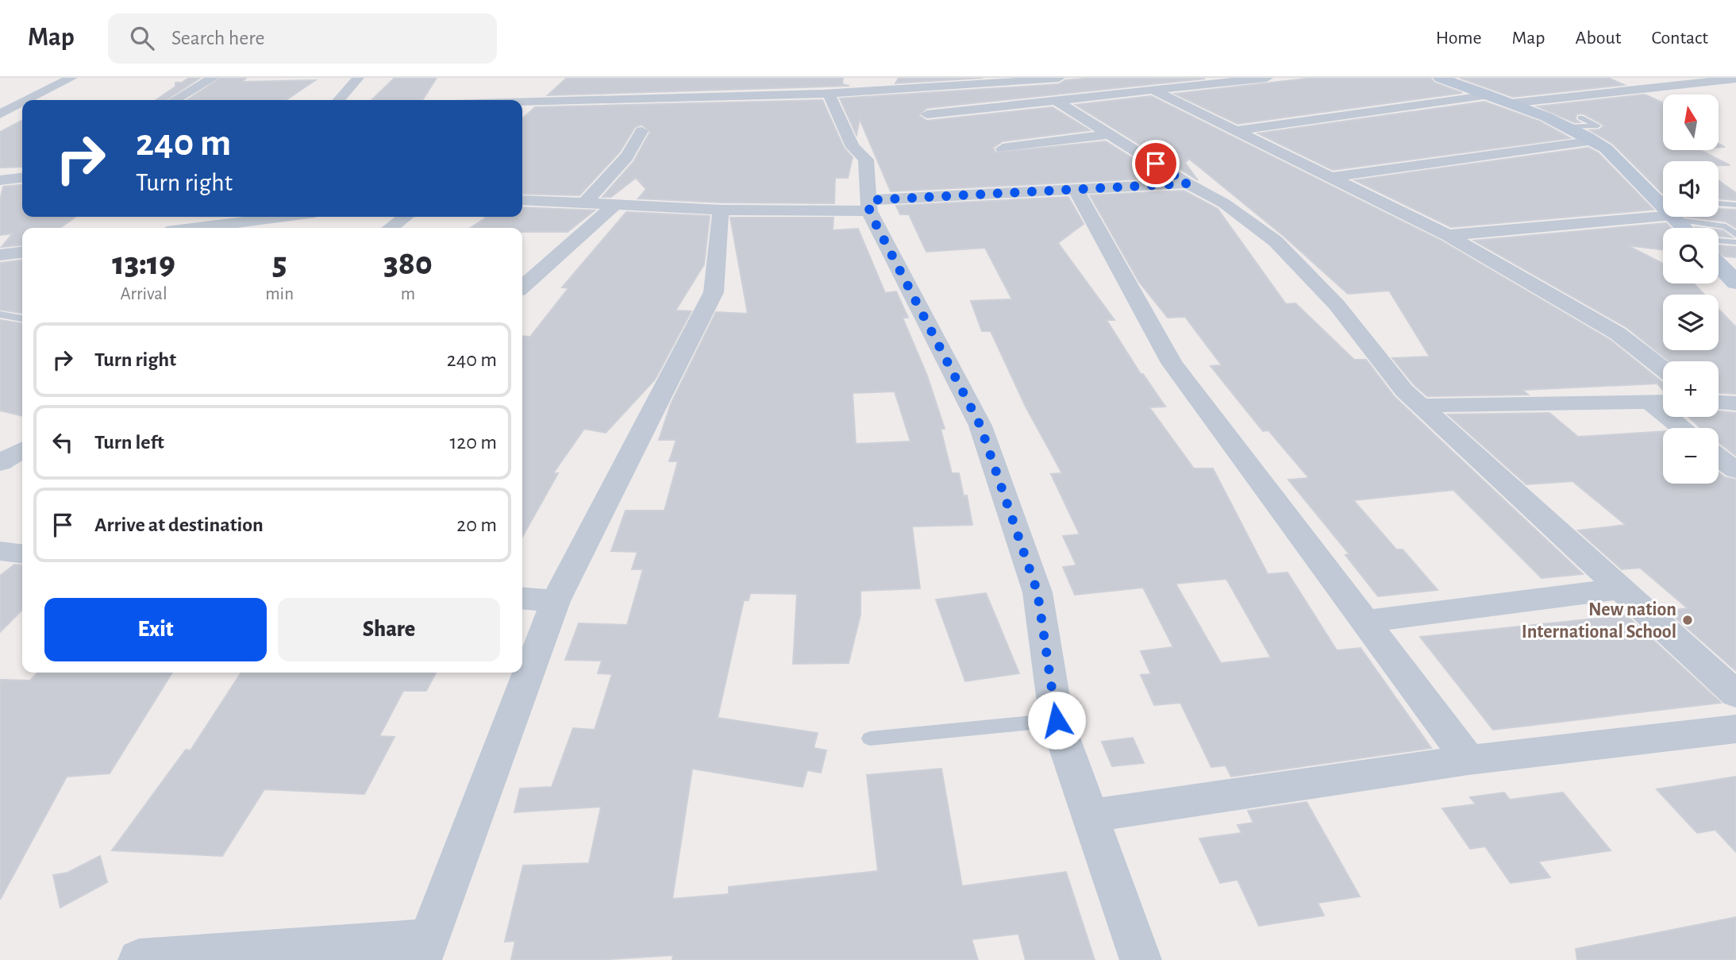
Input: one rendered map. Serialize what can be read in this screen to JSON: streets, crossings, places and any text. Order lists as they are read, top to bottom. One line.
{"places":["New nation International School"],"north":"top","page":{"header":"Map","search":"Search here","nav":["Home","Map","About","Contact"],"map_buttons":["+","−"],"turn":["240 m","Turn right"],"eta":["13:19","Arrival","5","min","380","m"],"list":[{"name":"Turn right","value":"240 m"},{"name":"Turn left","value":"120 m"},{"name":"Arrive at destination","value":"20 m"}],"buttons":["Exit","Share"]}}
